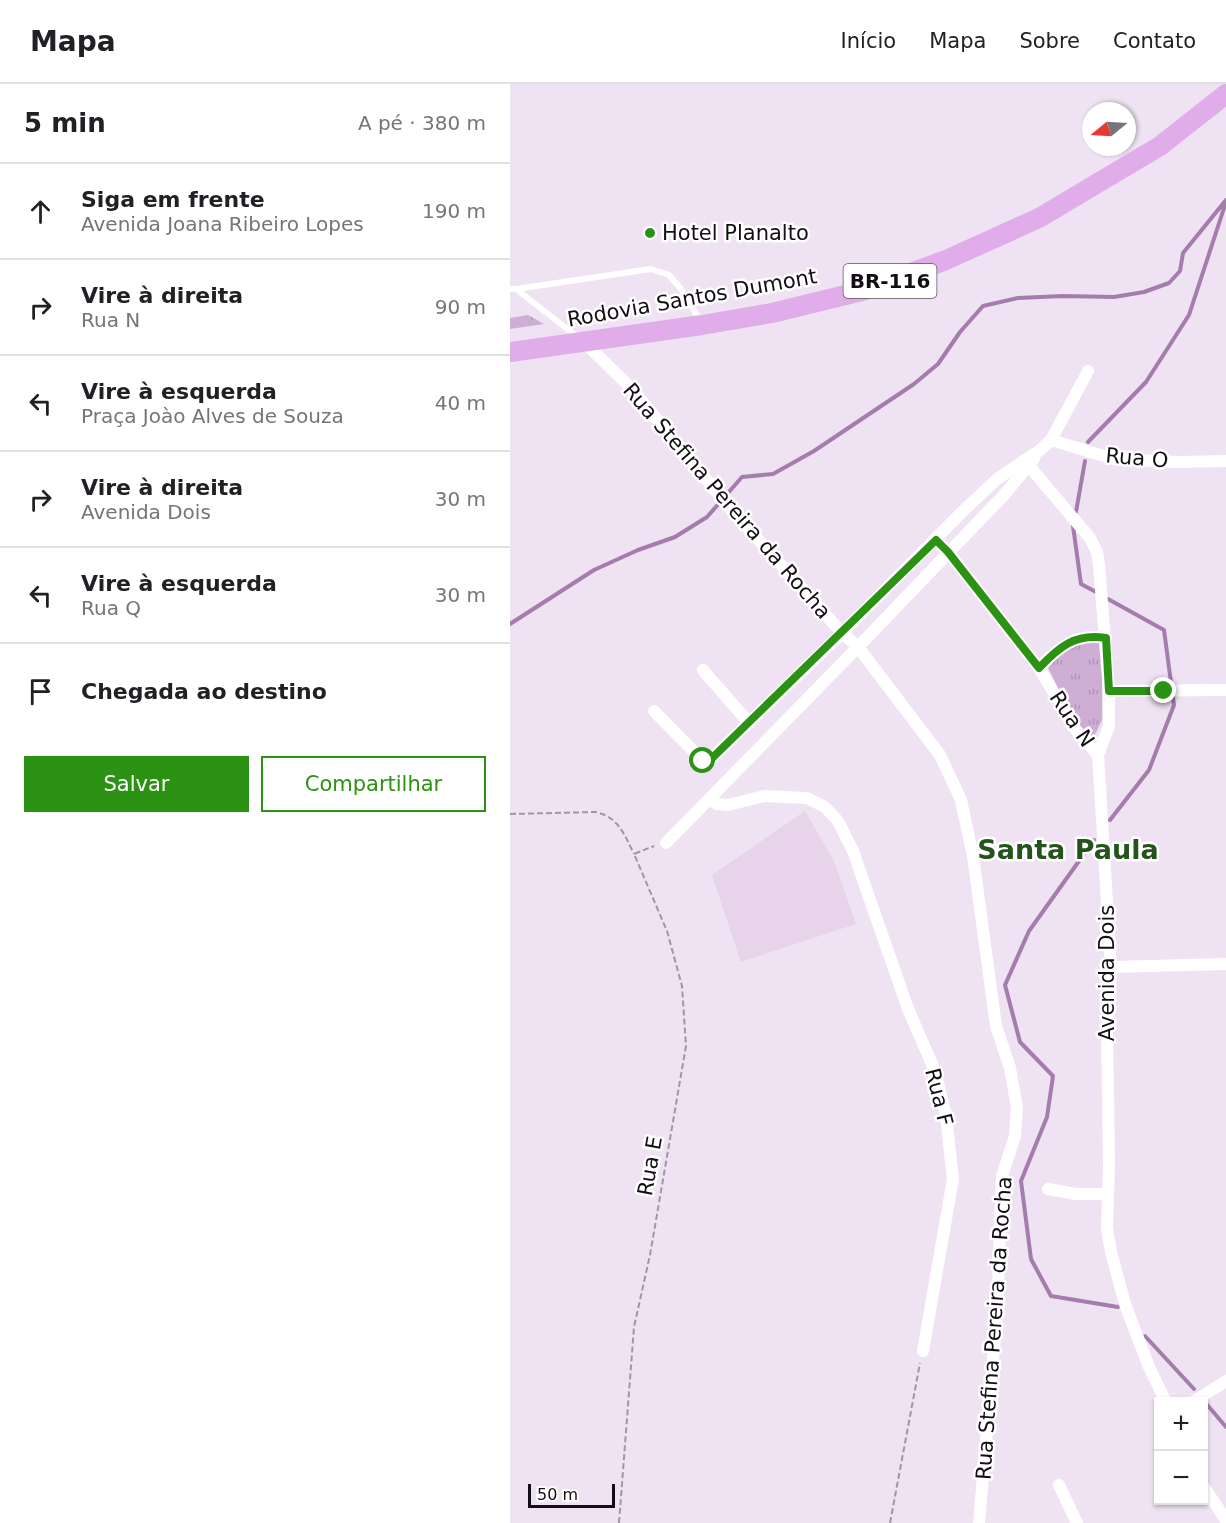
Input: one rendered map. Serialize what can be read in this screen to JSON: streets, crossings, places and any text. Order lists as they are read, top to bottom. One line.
{"streets":{"highway":["BR-116","Rodovia Santos Dumont"],"street":["Rua O","Rua Stefina Pereira da Rocha","Rua N","Avenida Dois","Rua F"],"path":["Rua E"]},"crossings":[["Rodovia Santos Dumont","Rua Stefina Pereira da Rocha"],["Rua N","Avenida Dois"]],"districts":["Santa Paula"],"places":["Hotel Planalto"],"scale_bar":"50 m","north":"left","page":{"header":"Mapa","nav":["Início","Mapa","Sobre","Contato"],"heading":["5 min","A pé · 380 m"],"list":[["Siga em frente","Avenida Joana Ribeiro Lopes","190 m"],["Vire à direita","Rua N","90 m"],["Vire à esquerda","Praça Joào Alves de Souza","40 m"],["Vire à direita","Avenida Dois","30 m"],["Vire à esquerda","Rua Q","30 m"],"Chegada ao destino"],"buttons":["Salvar","Compartilhar"],"map_buttons":["+","−"],"scale":"50 m"}}
